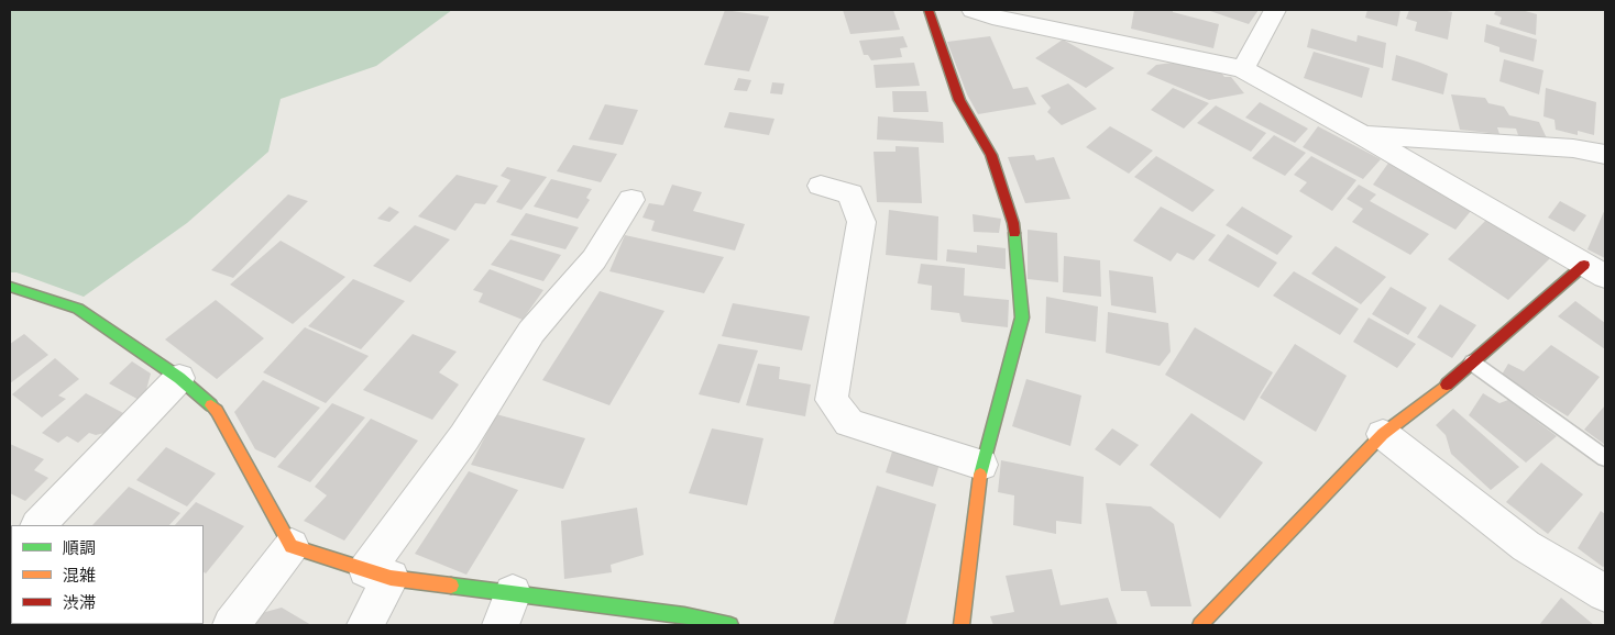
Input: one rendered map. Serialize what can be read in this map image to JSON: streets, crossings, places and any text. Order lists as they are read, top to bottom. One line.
{"legend":["順調","混雑","渋滞"]}
